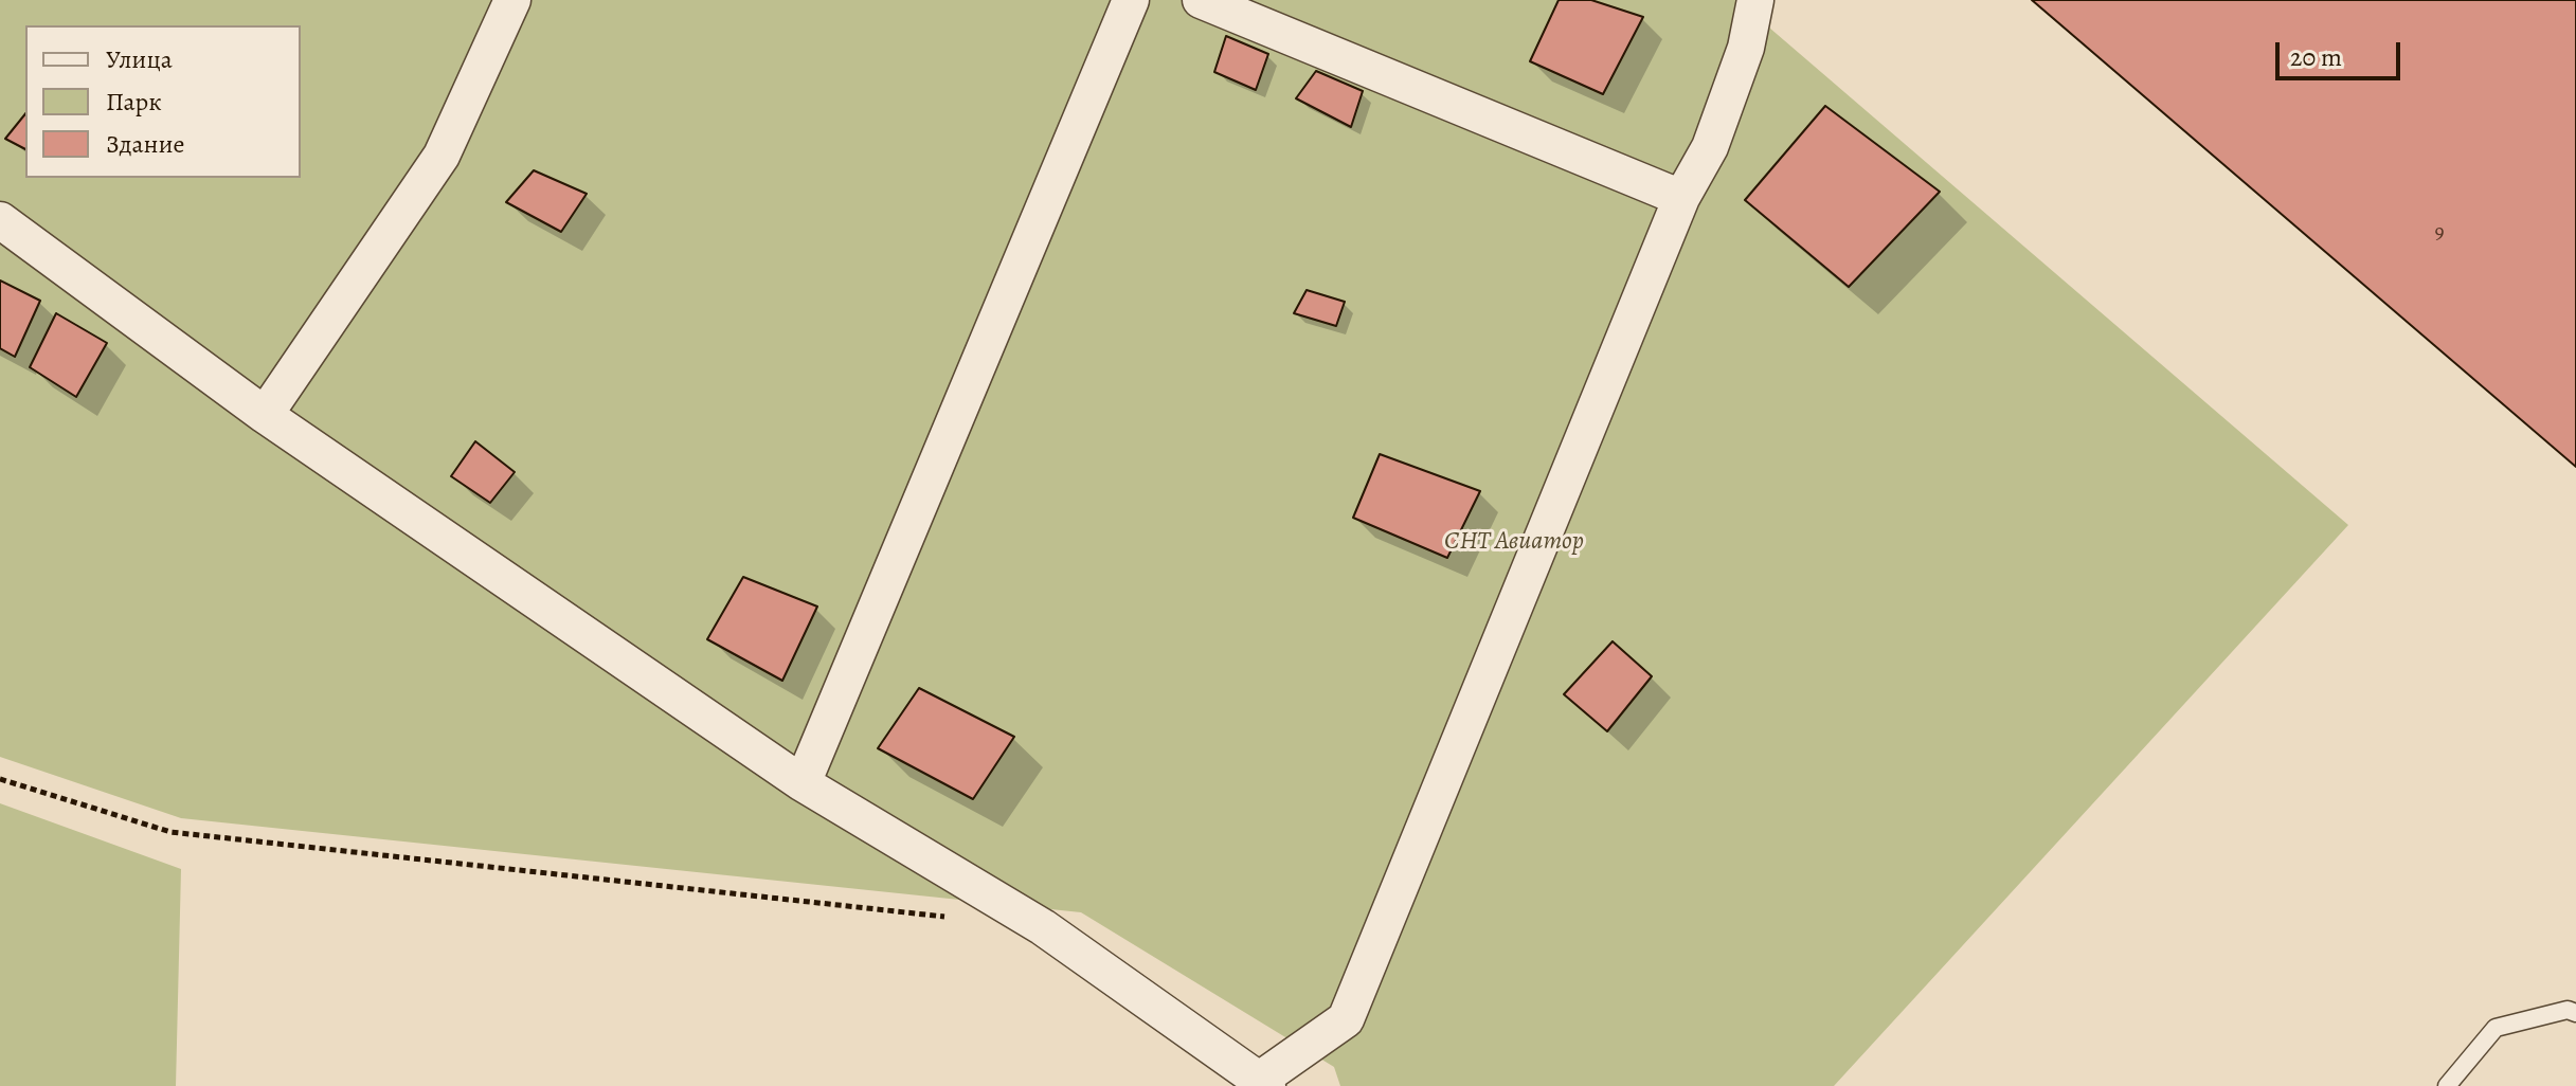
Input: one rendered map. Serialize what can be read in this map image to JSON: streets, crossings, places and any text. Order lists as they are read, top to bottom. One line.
{"parks":["СНТ Авиатор"],"house_numbers":["9"],"legend":["Улица","Парк","Здание"],"scale_bar":"20 m"}
